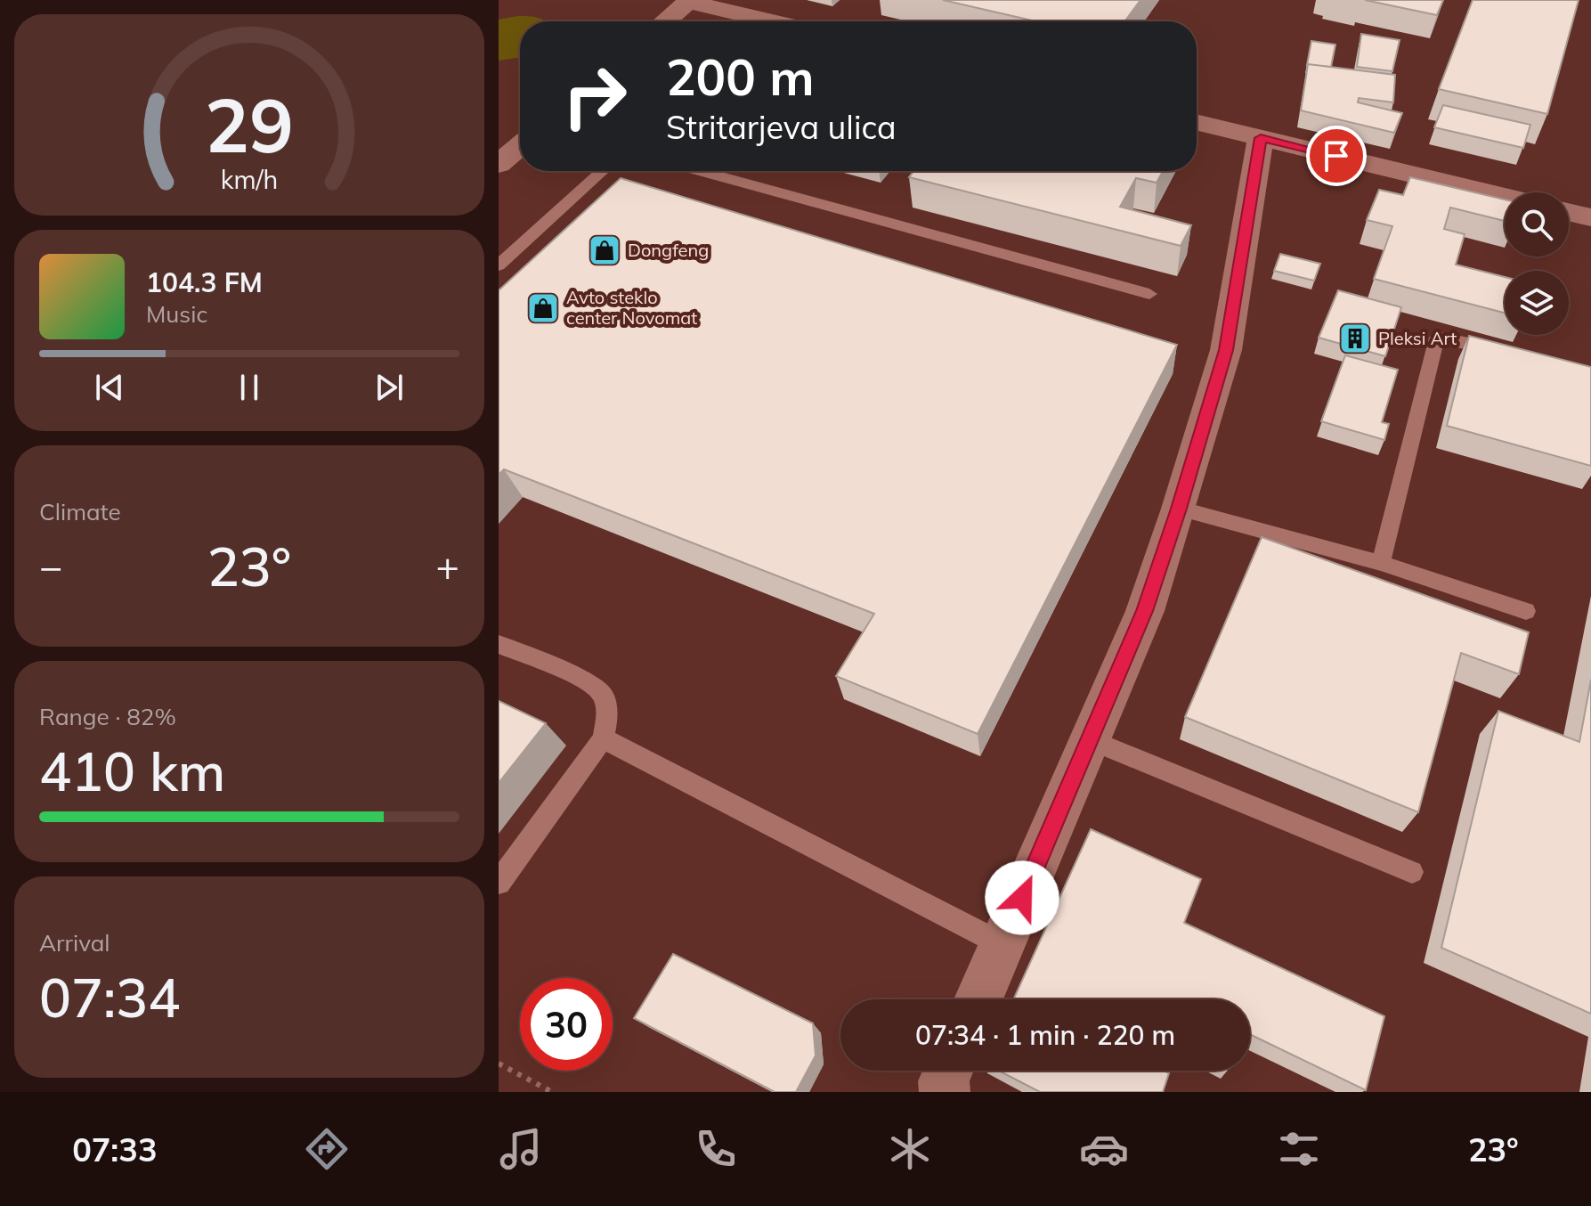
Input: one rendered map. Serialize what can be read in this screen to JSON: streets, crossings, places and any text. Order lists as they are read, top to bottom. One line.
{"places":{"shop":["Dongfeng","Avto steklo center Novomat"],"building":["Pleksi Art"]},"page":{"turn":["200 m","Stritarjeva ulica"],"song":["104.3 FM","Music"],"tile":["Climate",["Range · 82%","410 km"],["Arrival","07:34"]],"heat":["−","23°","+"],"limit":"30","trip":"07:34 · 1 min · 220 m","tabs":["07:33","23°"],"gauge":["29","km/h"]}}
